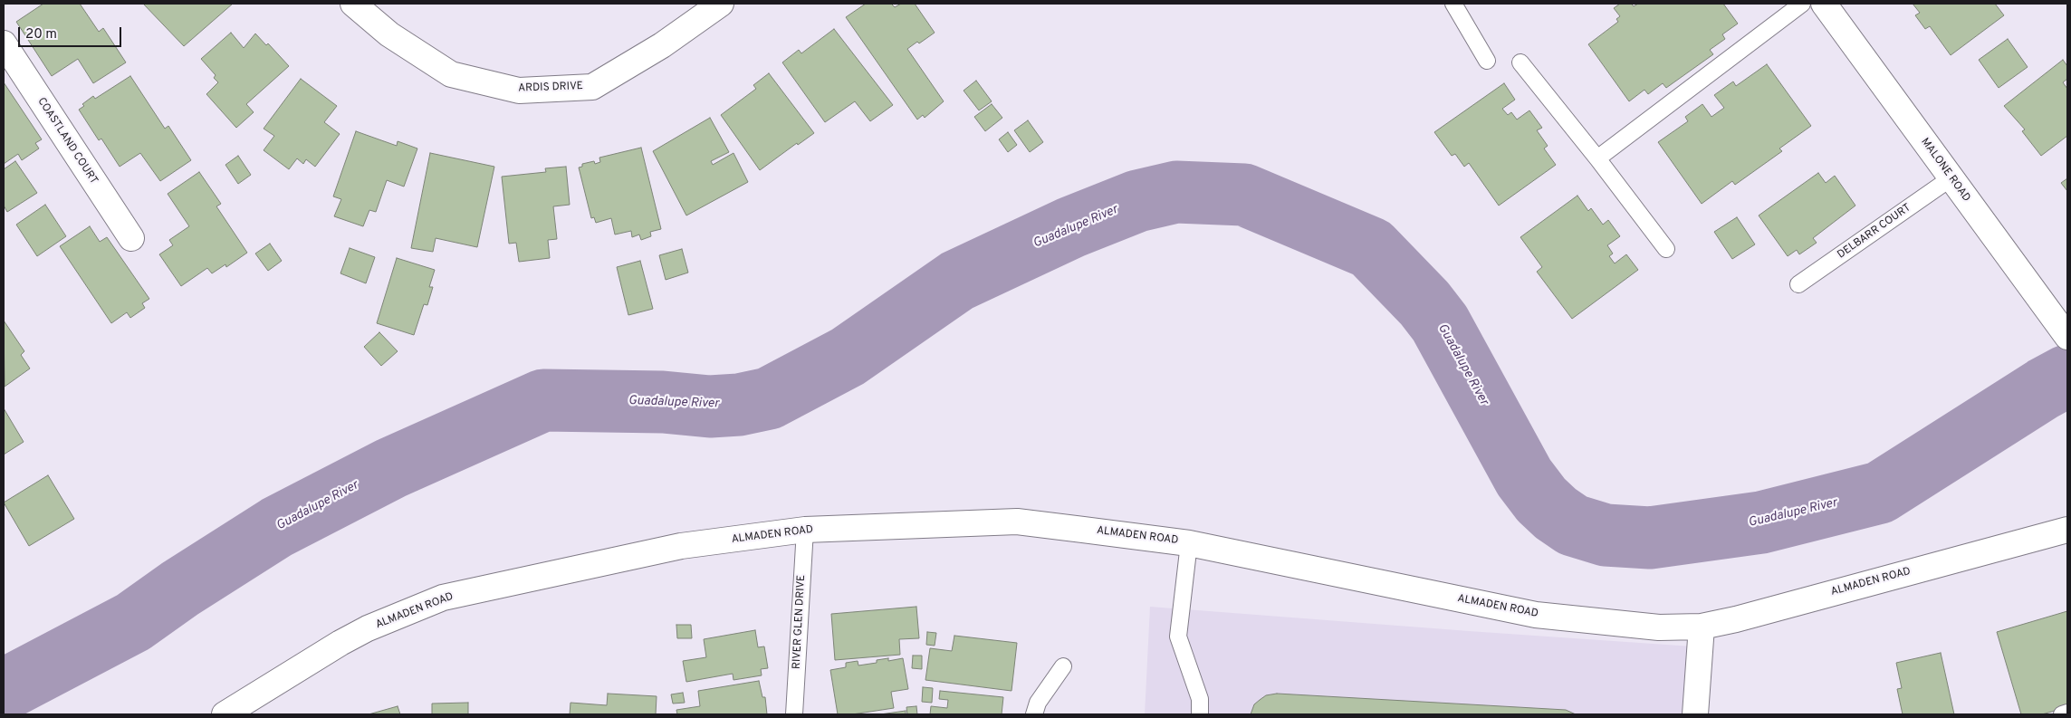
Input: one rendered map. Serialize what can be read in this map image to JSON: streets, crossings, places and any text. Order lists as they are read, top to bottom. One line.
{"streets":{"street":["ARDIS DRIVE","COASTLAND COURT","MALONE ROAD","ALMADEN ROAD"],"lane":["DELBARR COURT","RIVER GLEN DRIVE"]},"crossings":[["MALONE ROAD","DELBARR COURT"],["ALMADEN ROAD","RIVER GLEN DRIVE"]],"water":["Guadalupe River"],"scale_bar":"20 m"}
